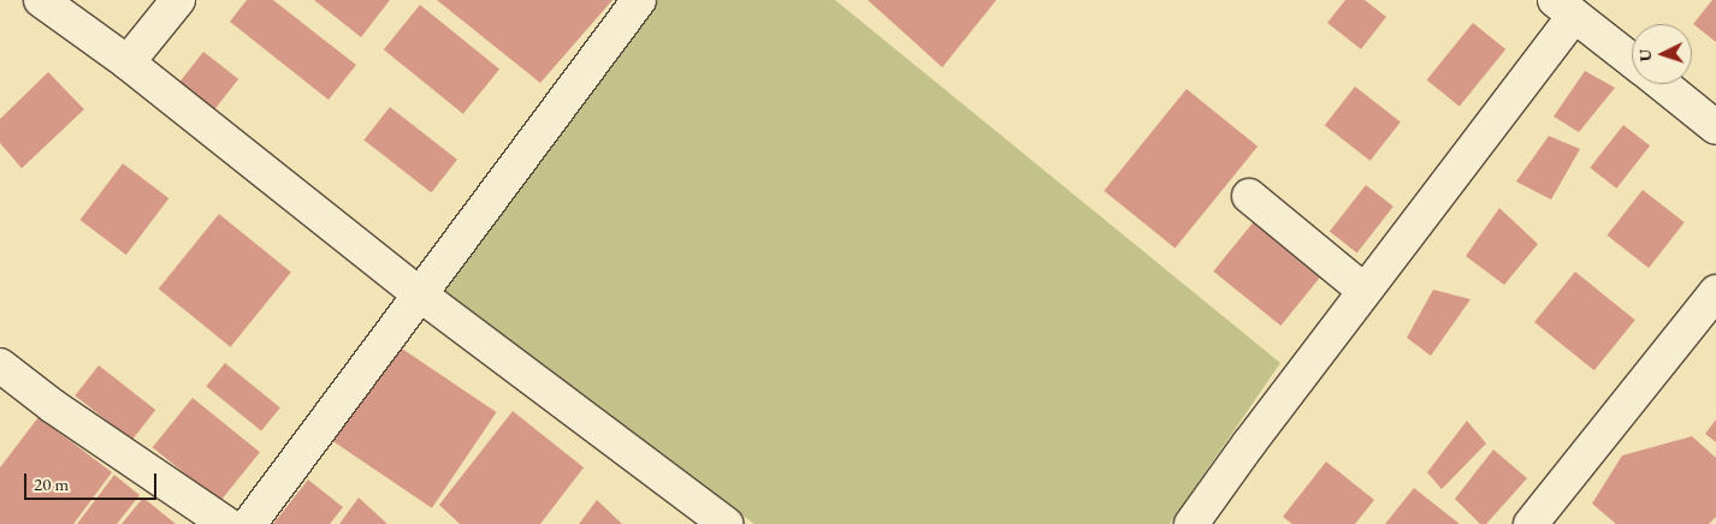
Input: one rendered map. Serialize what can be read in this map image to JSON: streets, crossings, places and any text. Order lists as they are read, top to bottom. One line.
{"scale_bar":"20 m","north":"left"}
